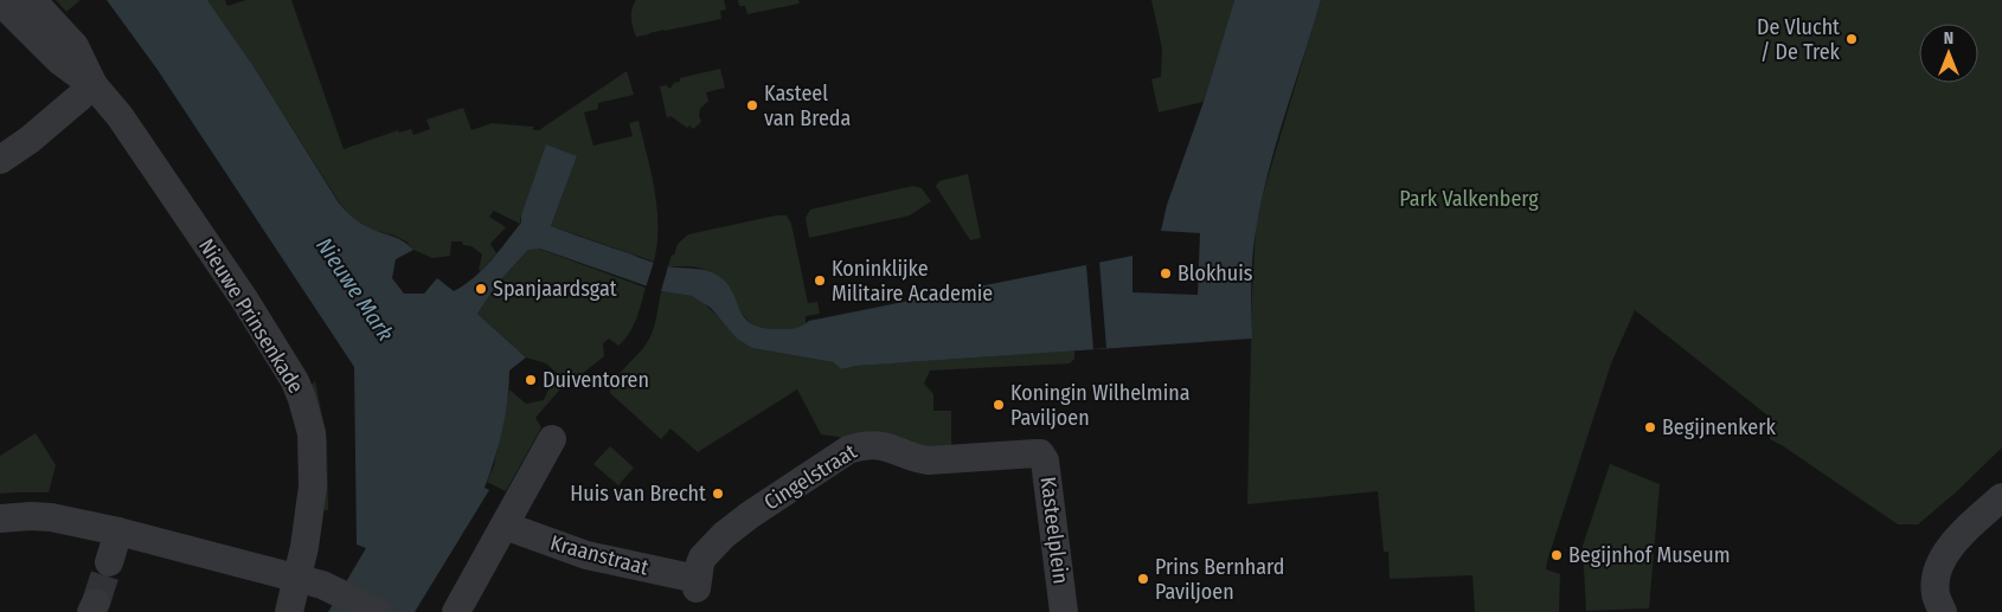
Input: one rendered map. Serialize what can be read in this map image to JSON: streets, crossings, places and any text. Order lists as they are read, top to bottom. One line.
{"streets":{"street":["Nieuwe Prinsenkade","Cingelstraat","Kasteelplein","Kraanstraat"]},"crossings":[["Cingelstraat","Kasteelplein"],["Cingelstraat","Kraanstraat"]],"water":["Nieuwe Mark"],"parks":["Park Valkenberg"],"places":["De Vlucht / De Trek","Kasteel van Breda","Blokhuis","Koninklijke Militaire Academie","Spanjaardsgat","Duiventoren","Koningin Wilhelmina Paviljoen","Begijnenkerk","Huis van Brecht","Begijnhof Museum","Prins Bernhard Paviljoen"],"north":"top"}
